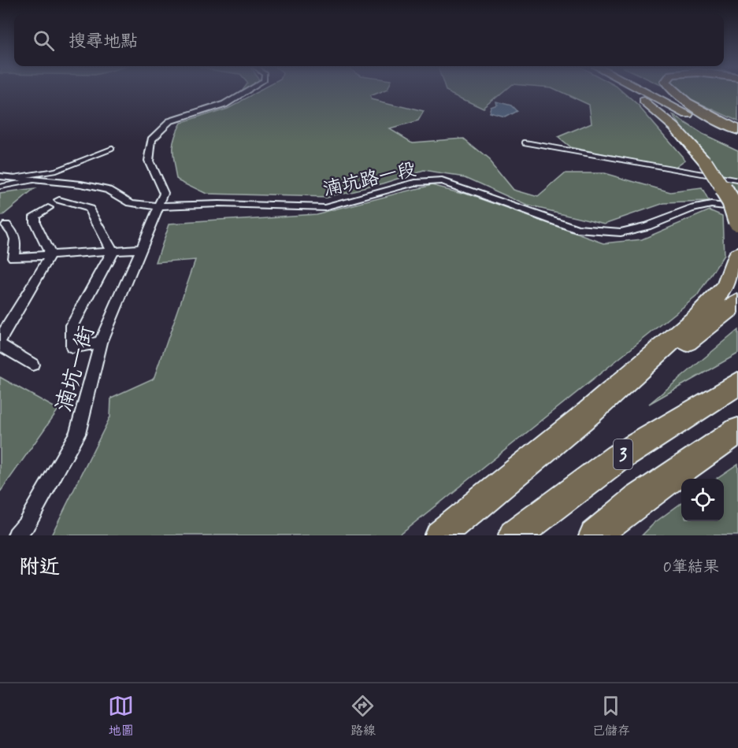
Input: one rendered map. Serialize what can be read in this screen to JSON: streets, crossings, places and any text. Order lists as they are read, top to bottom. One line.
{"streets":{"highway":["3"],"street":["湳坑路一段","湳坑一街"]},"crossings":[["湳坑路一段","湳坑一街"]],"page":{"search":"搜尋地點","heading":["附近","0筆結果"],"nav":["地圖","路線","已儲存"]}}
